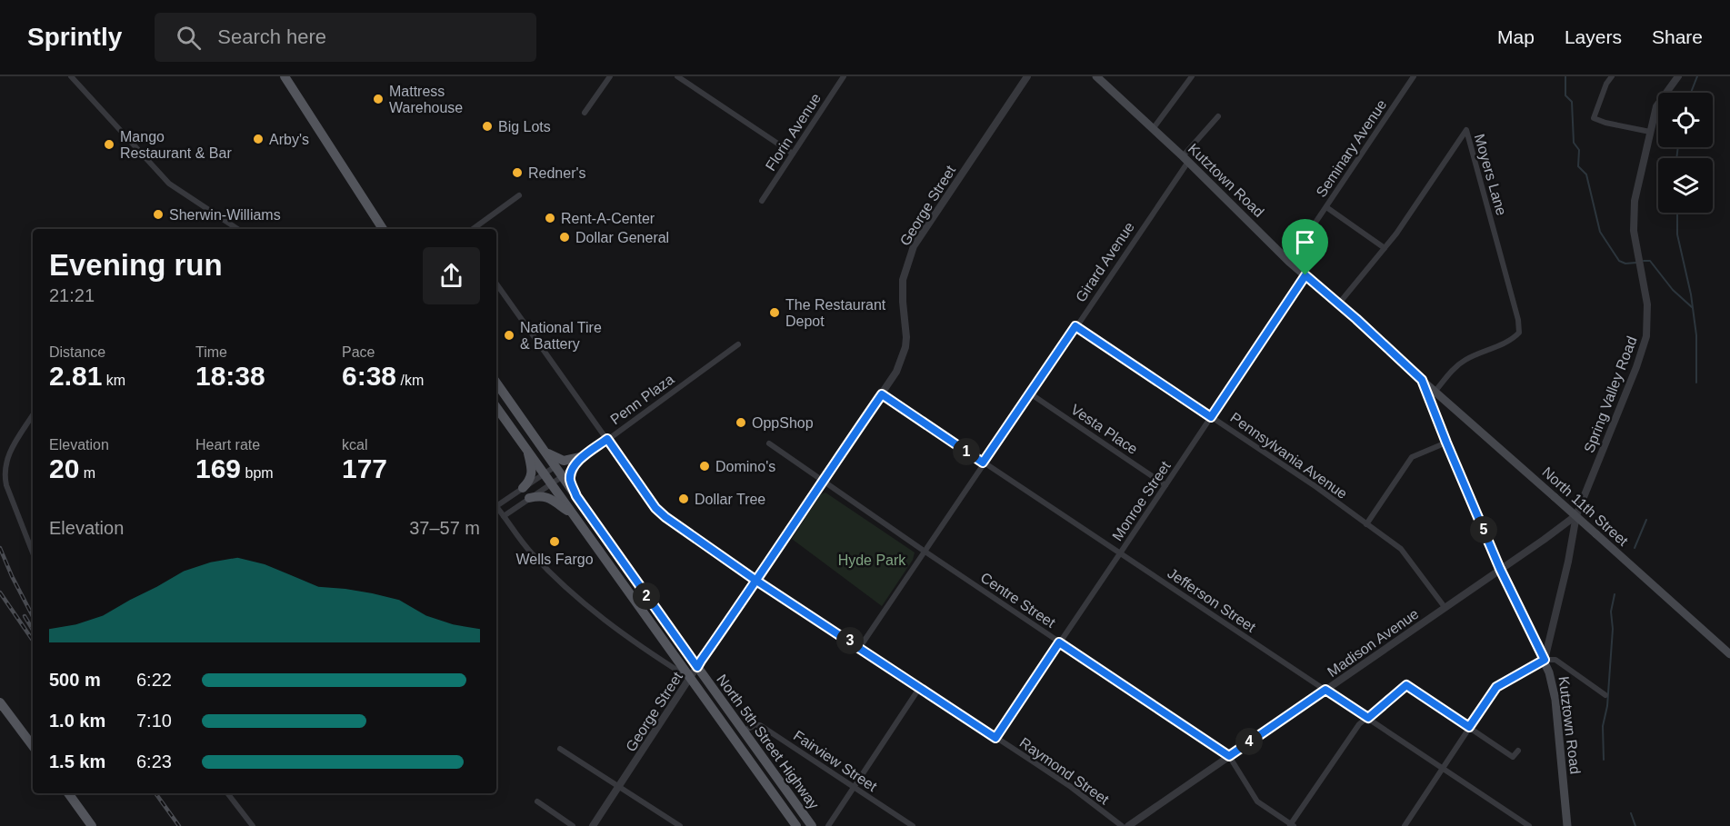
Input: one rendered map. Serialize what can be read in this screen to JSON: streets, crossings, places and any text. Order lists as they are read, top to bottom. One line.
{"streets":{"main road":["Kutztown Road","North 11th Street","North 5th Street Highway"],"street":["Florin Avenue","Seminary Avenue","Moyers Lane","George Street","Girard Avenue","Spring Valley Road","Penn Plaza","Vesta Place","Pennsylvania Avenue","Monroe Street","Centre Street","Jefferson Street","Madison Avenue","Fairview Street","Raymond Street"]},"crossings":[["Seminary Avenue","Kutztown Road"],["Moyers Lane","Kutztown Road"],["Moyers Lane","North 11th Street"],["Kutztown Road","Girard Avenue"],["Kutztown Road","Spring Valley Road"],["Kutztown Road","Monroe Street"],["Kutztown Road","North 11th Street"],["Kutztown Road","Madison Avenue"],["George Street","Centre Street"],["George Street","Jefferson Street"],["George Street","North 5th Street Highway"],["George Street","Raymond Street"],["Girard Avenue","Vesta Place"],["Girard Avenue","Pennsylvania Avenue"],["Girard Avenue","Centre Street"],["Girard Avenue","Jefferson Street"],["Girard Avenue","Raymond Street"],["Spring Valley Road","Madison Avenue"],["Penn Plaza","North 5th Street Highway"],["Penn Plaza","Raymond Street"],["Vesta Place","Monroe Street"],["Pennsylvania Avenue","Monroe Street"],["Pennsylvania Avenue","Madison Avenue"],["Monroe Street","Centre Street"],["Monroe Street","Jefferson Street"],["Monroe Street","Raymond Street"],["Centre Street","Madison Avenue"],["Jefferson Street","Madison Avenue"],["North 5th Street Highway","Fairview Street"]],"parks":["Hyde Park"],"places":["Mattress Warehouse","Big Lots","Arby's","Mango Restaurant & Bar","Redner's","Sherwin-Williams","Rent-A-Center","Dollar General","The Restaurant Depot","National Tire & Battery","OppShop","Domino's","Dollar Tree","Wells Fargo"],"page":{"header":"Sprintly","search":"Search here","nav":["Map","Layers","Share"],"heading":["Evening run","21:21"],"stats":[["Distance","2.81 km"],["Time","18:38"],["Pace","6:38 /km"],["Elevation","20 m"],["Heart rate","169 bpm"],["kcal","177"]],"pins":["1","5","2","3","4"],"chart":["Elevation","37–57 m"],"list":[{"name":"500 m","note":"6:22"},{"name":"1.0 km","note":"7:10"},{"name":"1.5 km","note":"6:23"}]}}
